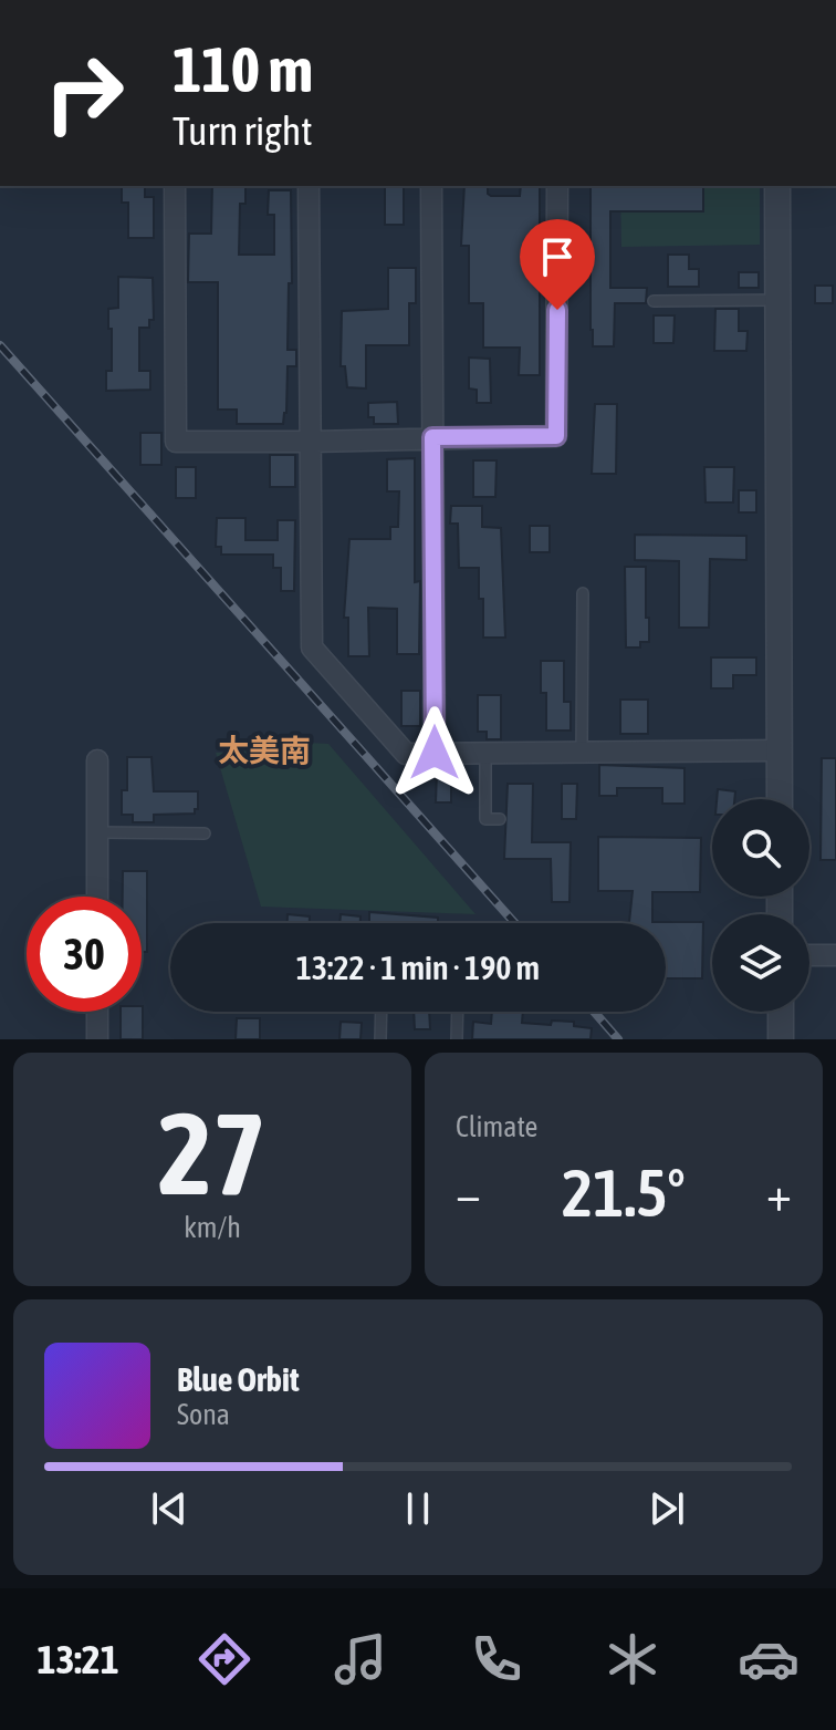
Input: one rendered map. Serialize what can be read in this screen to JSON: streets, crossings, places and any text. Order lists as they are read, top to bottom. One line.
{"districts":["太美南"],"page":{"turn":["110 m","Turn right"],"limit":"30","trip":"13:22 · 1 min · 190 m","tile":[["27","km/h"],"Climate"],"heat":["−","21.5°","+"],"song":["Blue Orbit","Sona"],"tabs":"13:21"}}
